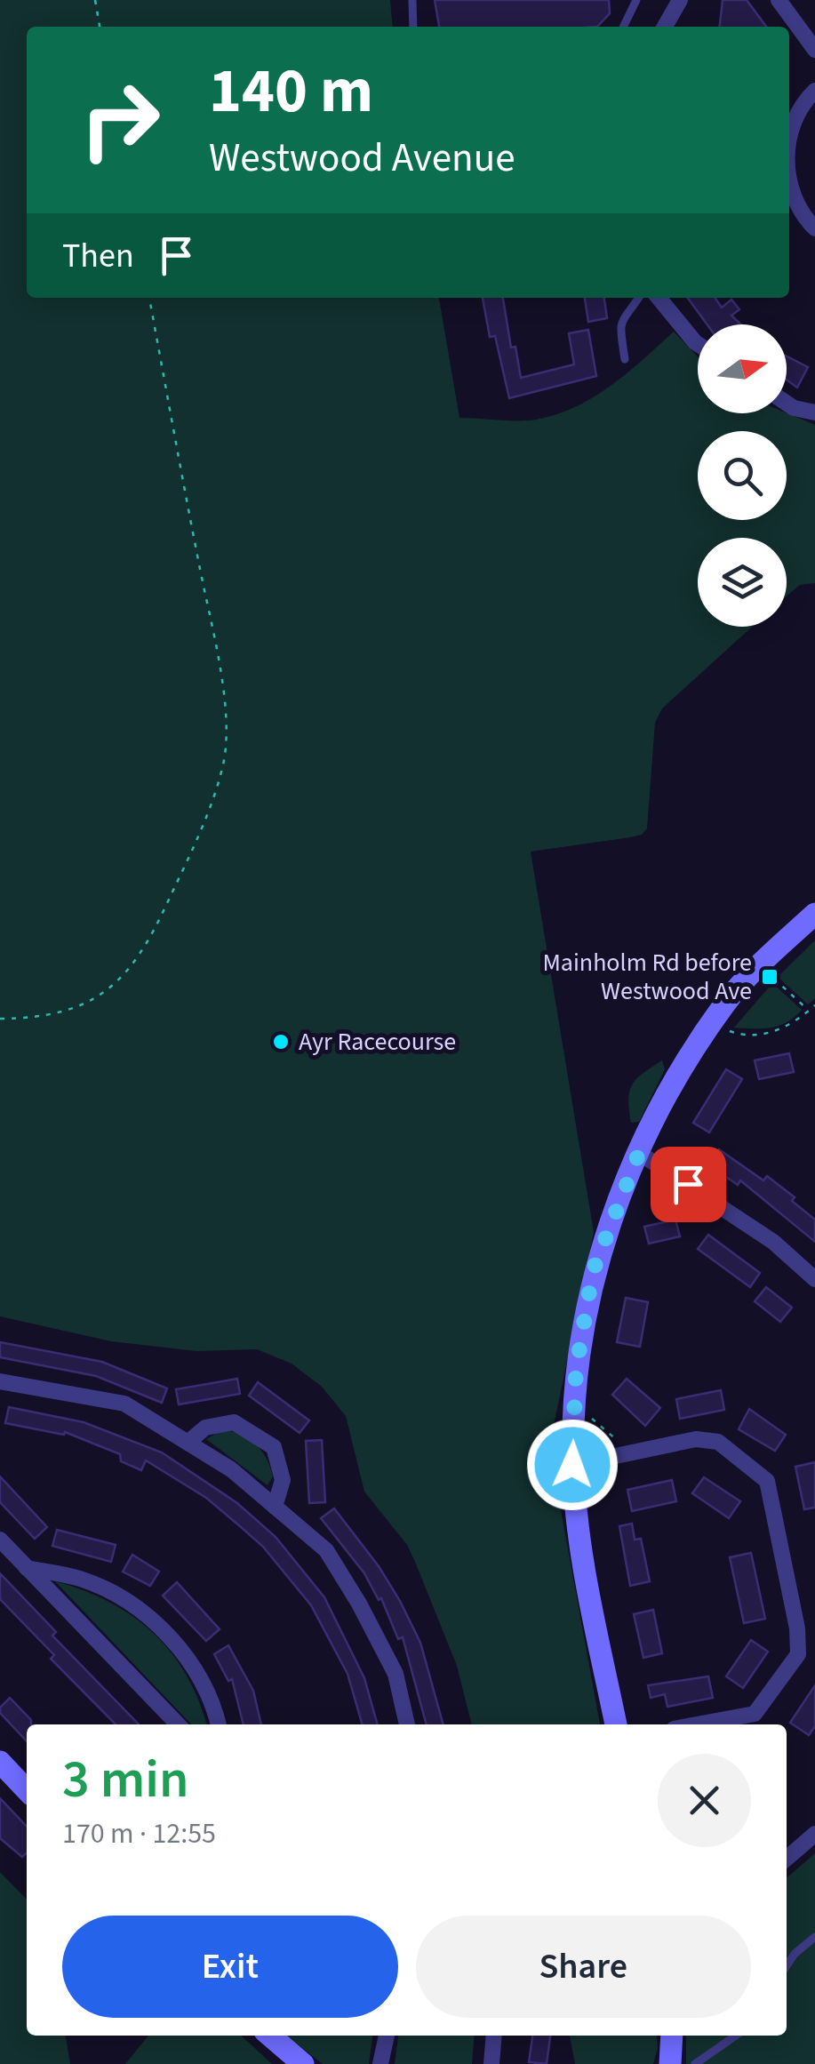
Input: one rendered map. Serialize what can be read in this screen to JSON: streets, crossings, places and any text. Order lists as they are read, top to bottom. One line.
{"places":{"transit":["Mainholm Rd before Westwood Ave"],"other":["Ayr Racecourse"]},"north":"right","page":{"turn":["140 m","Westwood Avenue"],"then":"Then","heading":["3 min","170 m · 12:55"],"buttons":["Exit","Share"]}}
